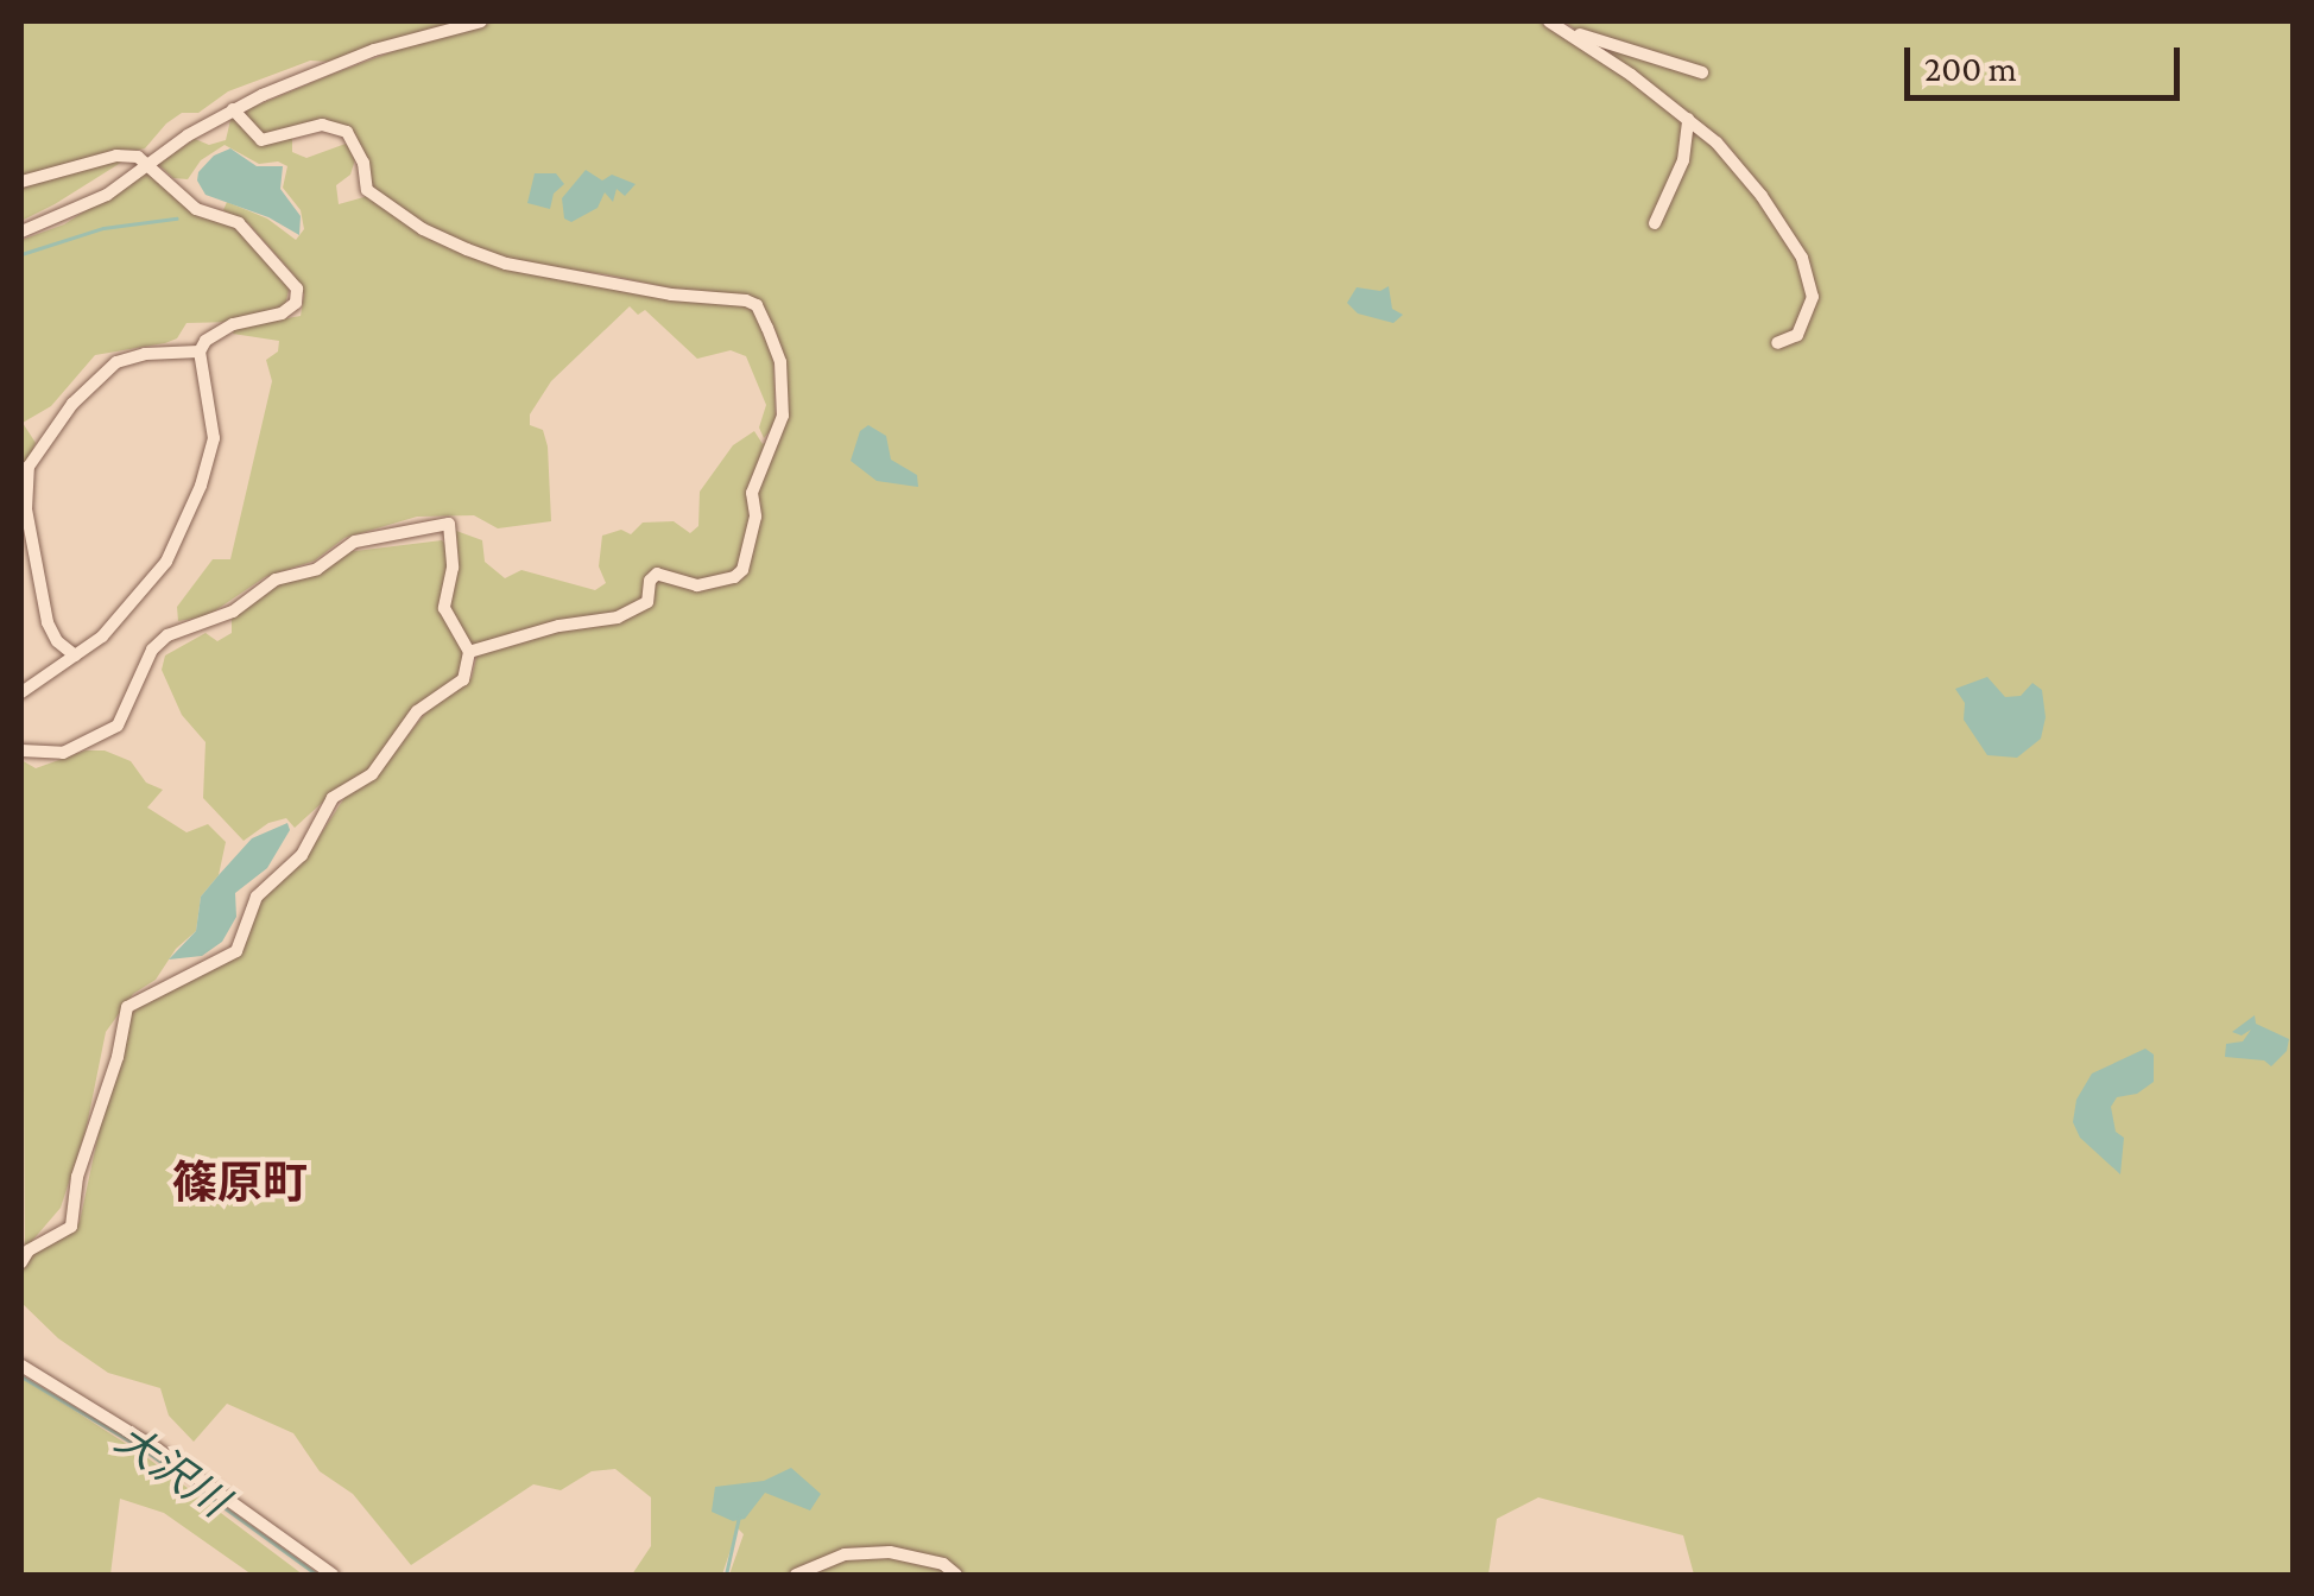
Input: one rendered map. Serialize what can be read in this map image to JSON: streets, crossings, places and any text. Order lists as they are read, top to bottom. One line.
{"districts":["篠原町"],"water":["大沢川"],"scale_bar":"200 m"}
